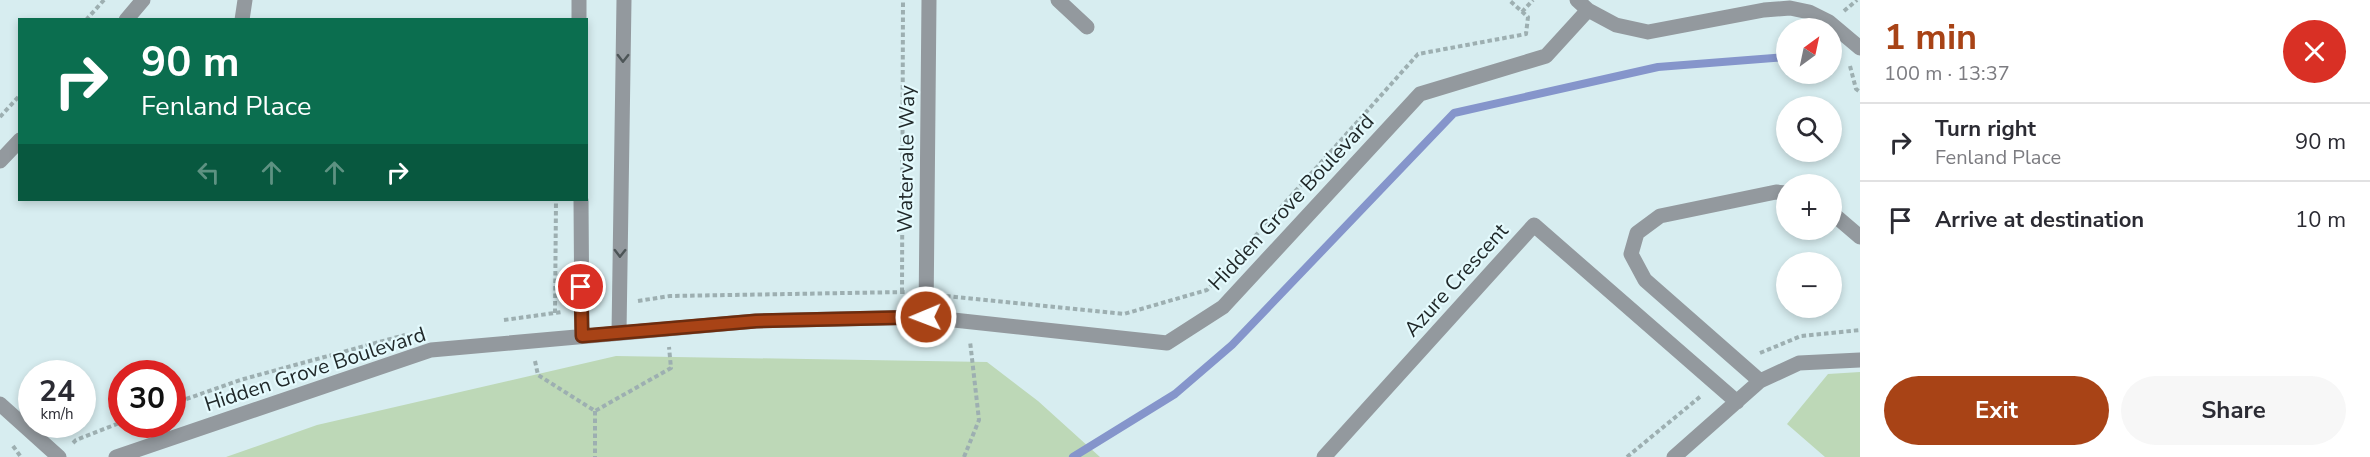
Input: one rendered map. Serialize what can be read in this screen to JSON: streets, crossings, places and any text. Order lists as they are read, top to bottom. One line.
{"streets":{"street":["Watervale Way","Hidden Grove Boulevard","Azure Crescent"]},"crossings":[["Watervale Way","Hidden Grove Boulevard"]],"north":"top right","page":{"heading":["1 min","100 m · 13:37"],"map_buttons":["+","−"],"turn":["90 m","Fenland Place"],"list":[{"name":"Turn right","note":"Fenland Place","value":"90 m"},{"name":"Arrive at destination","value":"10 m"}],"speed":"24 km/h","limit":"30","buttons":["Exit","Share"]}}
